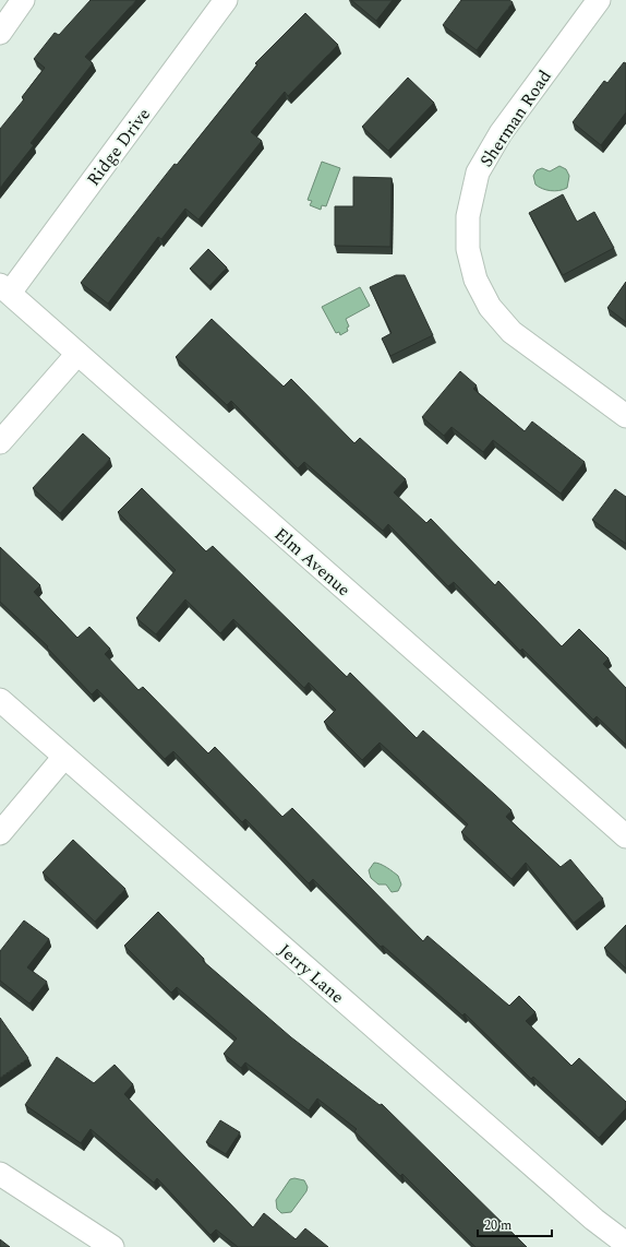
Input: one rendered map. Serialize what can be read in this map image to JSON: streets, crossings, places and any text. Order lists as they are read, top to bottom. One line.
{"streets":{"street":["Sherman Road","Ridge Drive","Elm Avenue","Jerry Lane"]},"crossings":[["Ridge Drive","Elm Avenue"]],"scale_bar":"20 m"}
